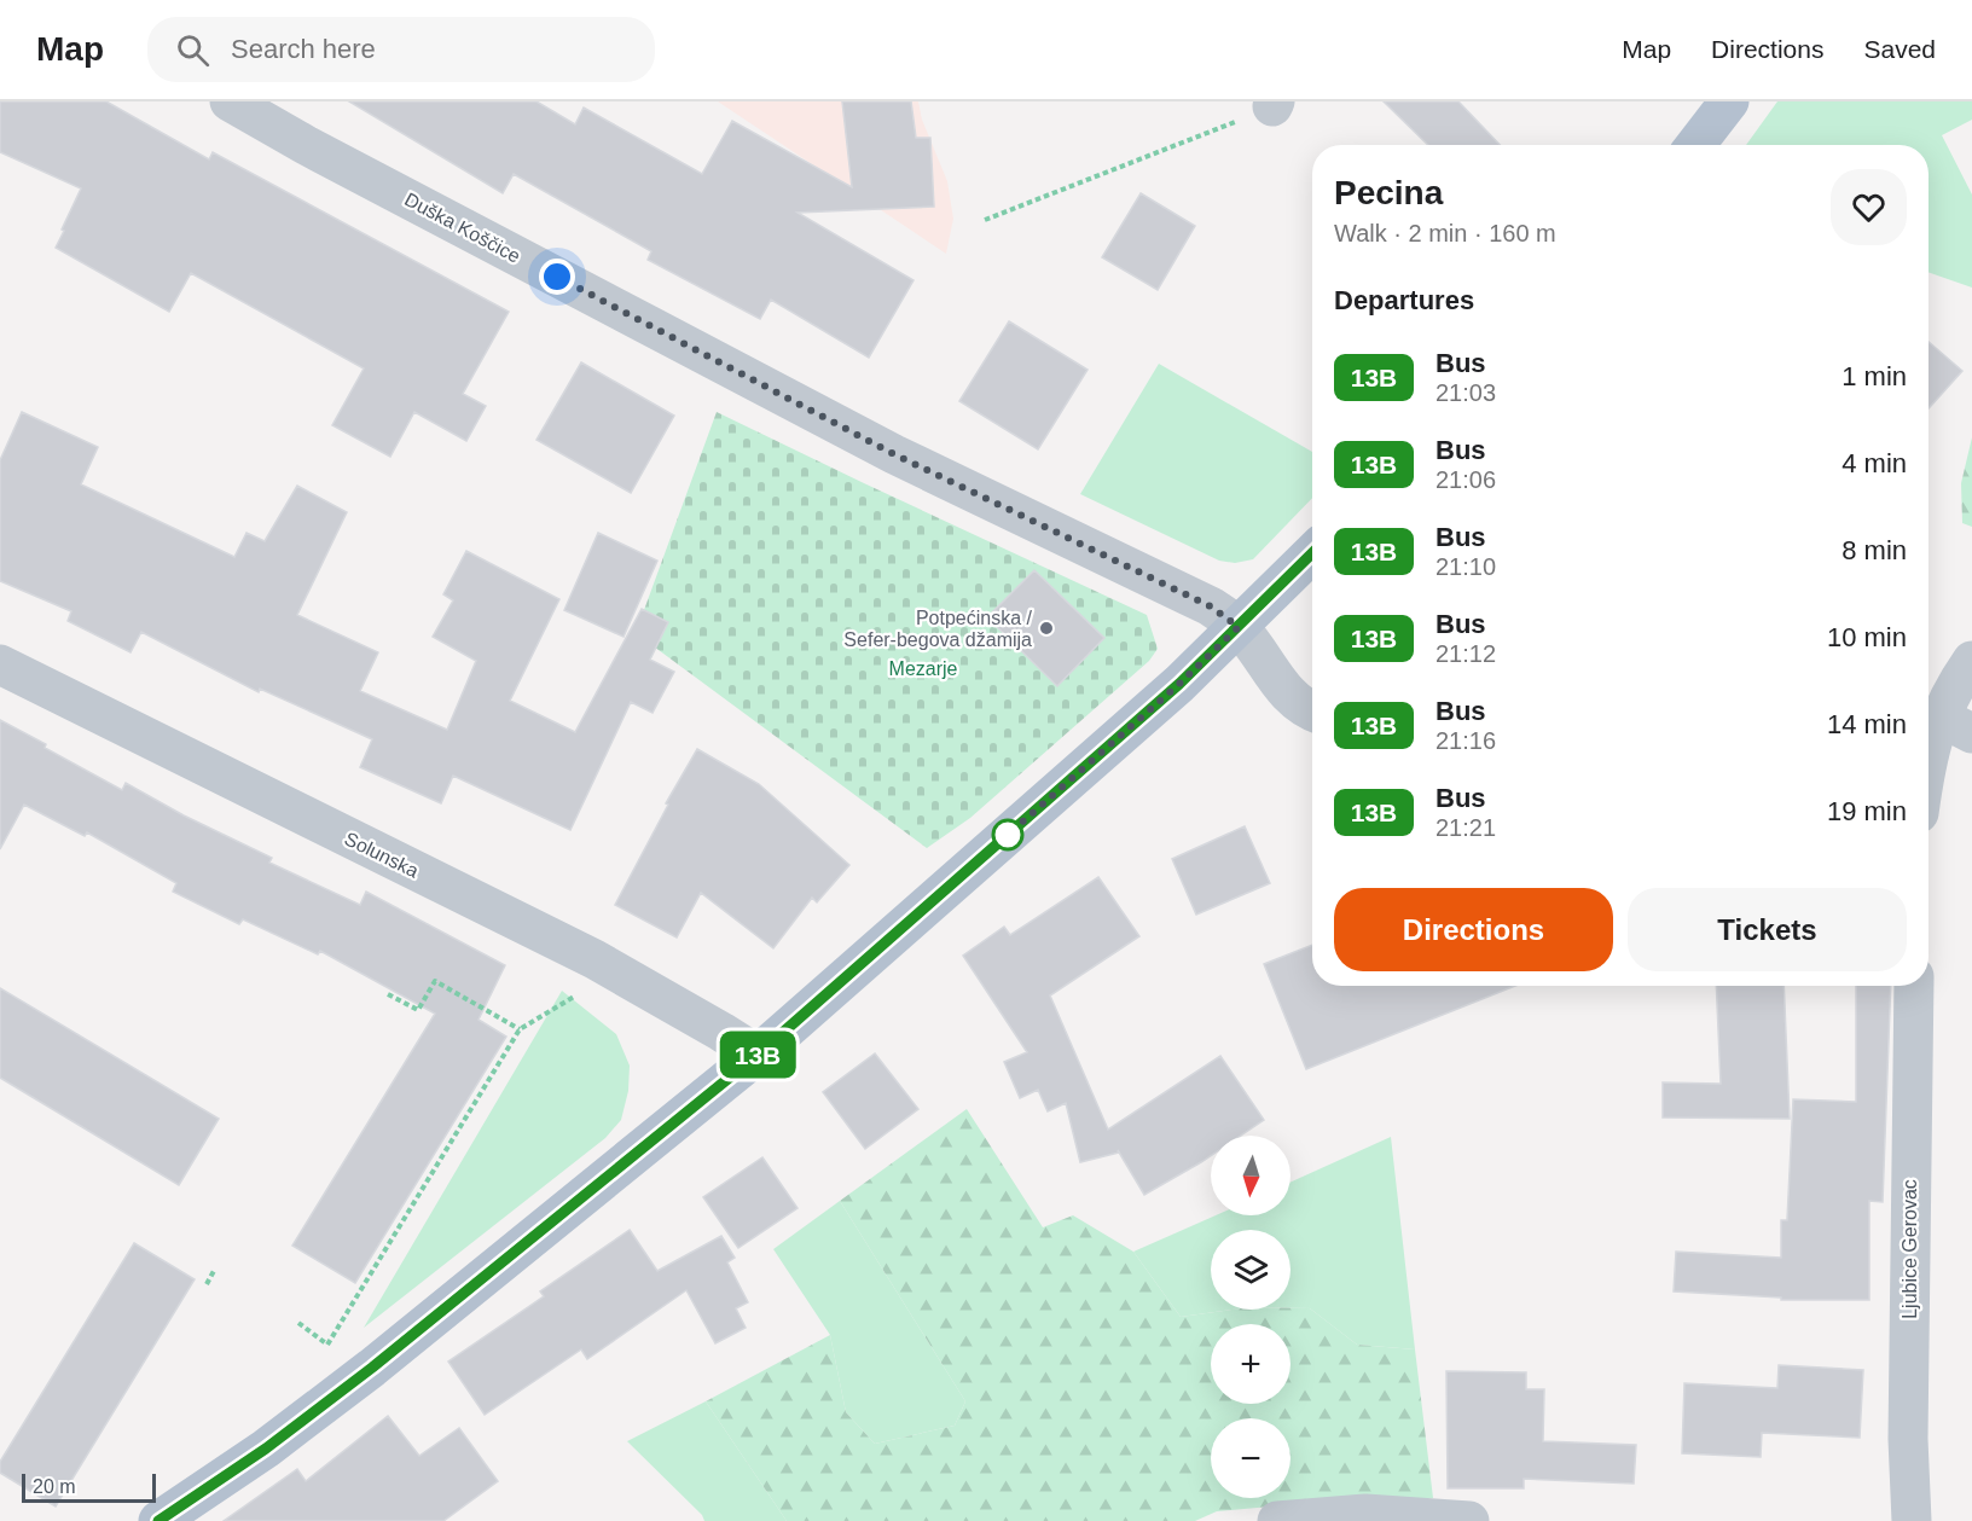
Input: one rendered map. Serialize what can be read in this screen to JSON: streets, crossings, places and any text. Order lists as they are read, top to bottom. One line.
{"streets":{"street":["Duška Koščice","Solunska","Ljubice Gerovac"]},"parks":["Mezarje"],"places":["Potpećinska / Sefer-begova džamija"],"lines":["bus line 13B"],"scale_bar":"20 m","north":"bottom","page":{"header":"Map","search":"Search here","nav":["Map","Directions","Saved"],"on_map":"13B","heading":[["Pecina","Walk · 2 min · 160 m"],"Departures"],"list":[{"mark":"13B","name":"Bus","note":"21:03","value":"1 min"},{"mark":"13B","name":"Bus","note":"21:06","value":"4 min"},{"mark":"13B","name":"Bus","note":"21:10","value":"8 min"},{"mark":"13B","name":"Bus","note":"21:12","value":"10 min"},{"mark":"13B","name":"Bus","note":"21:16","value":"14 min"},{"mark":"13B","name":"Bus","note":"21:21","value":"19 min"}],"buttons":["Directions","Tickets"],"map_buttons":["+","−"],"scale":"20 m"}}
